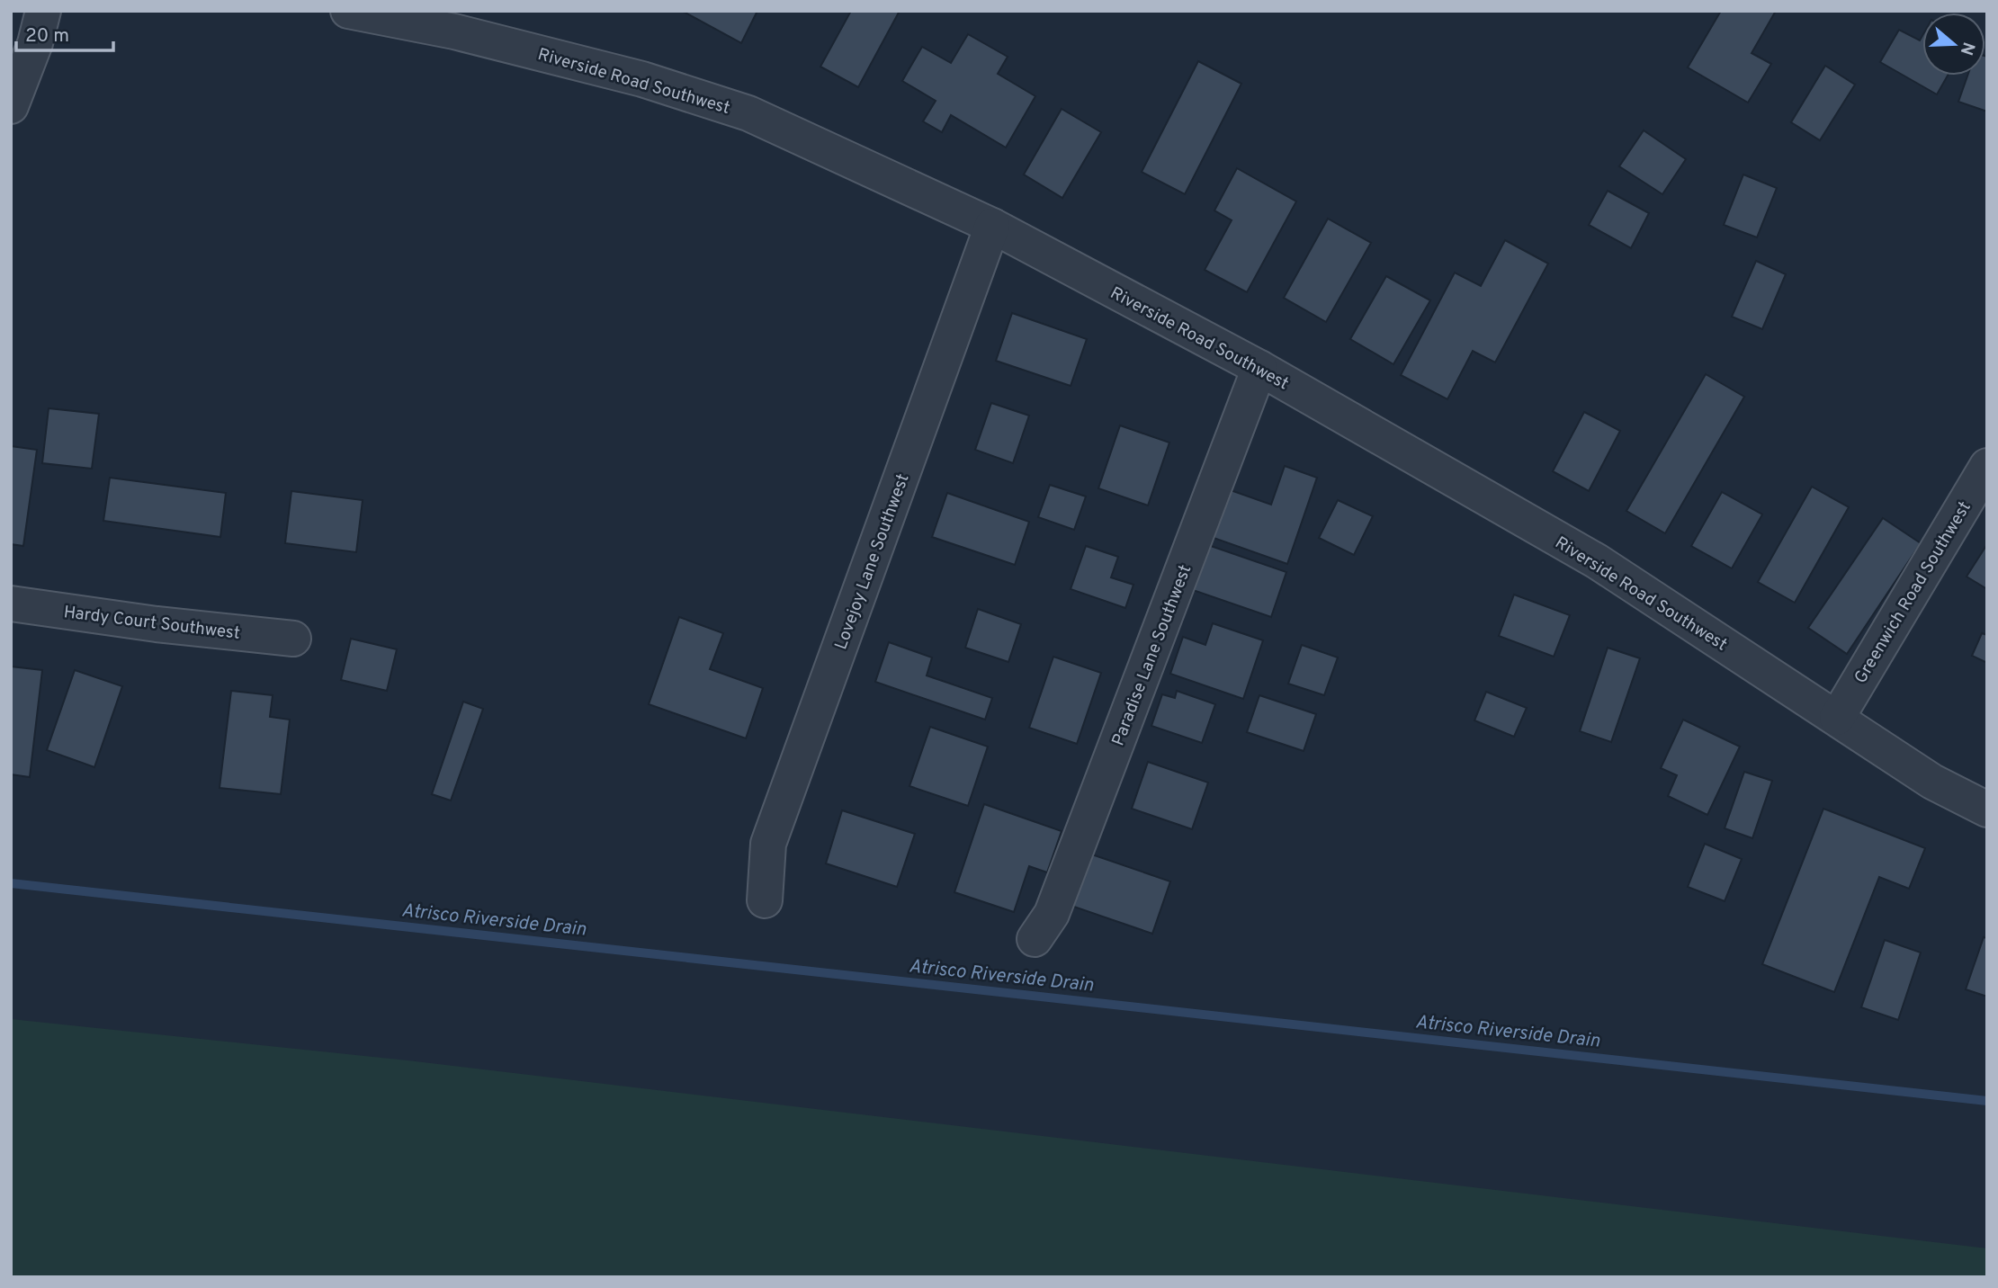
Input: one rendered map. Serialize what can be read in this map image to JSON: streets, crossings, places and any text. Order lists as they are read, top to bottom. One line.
{"streets":{"street":["Riverside Road Southwest","Lovejoy Lane Southwest","Greenwich Road Southwest","Hardy Court Southwest","Paradise Lane Southwest"]},"crossings":[["Riverside Road Southwest","Lovejoy Lane Southwest"],["Riverside Road Southwest","Greenwich Road Southwest"],["Riverside Road Southwest","Paradise Lane Southwest"]],"water":["Atrisco Riverside Drain"],"scale_bar":"20 m","north":"right"}
